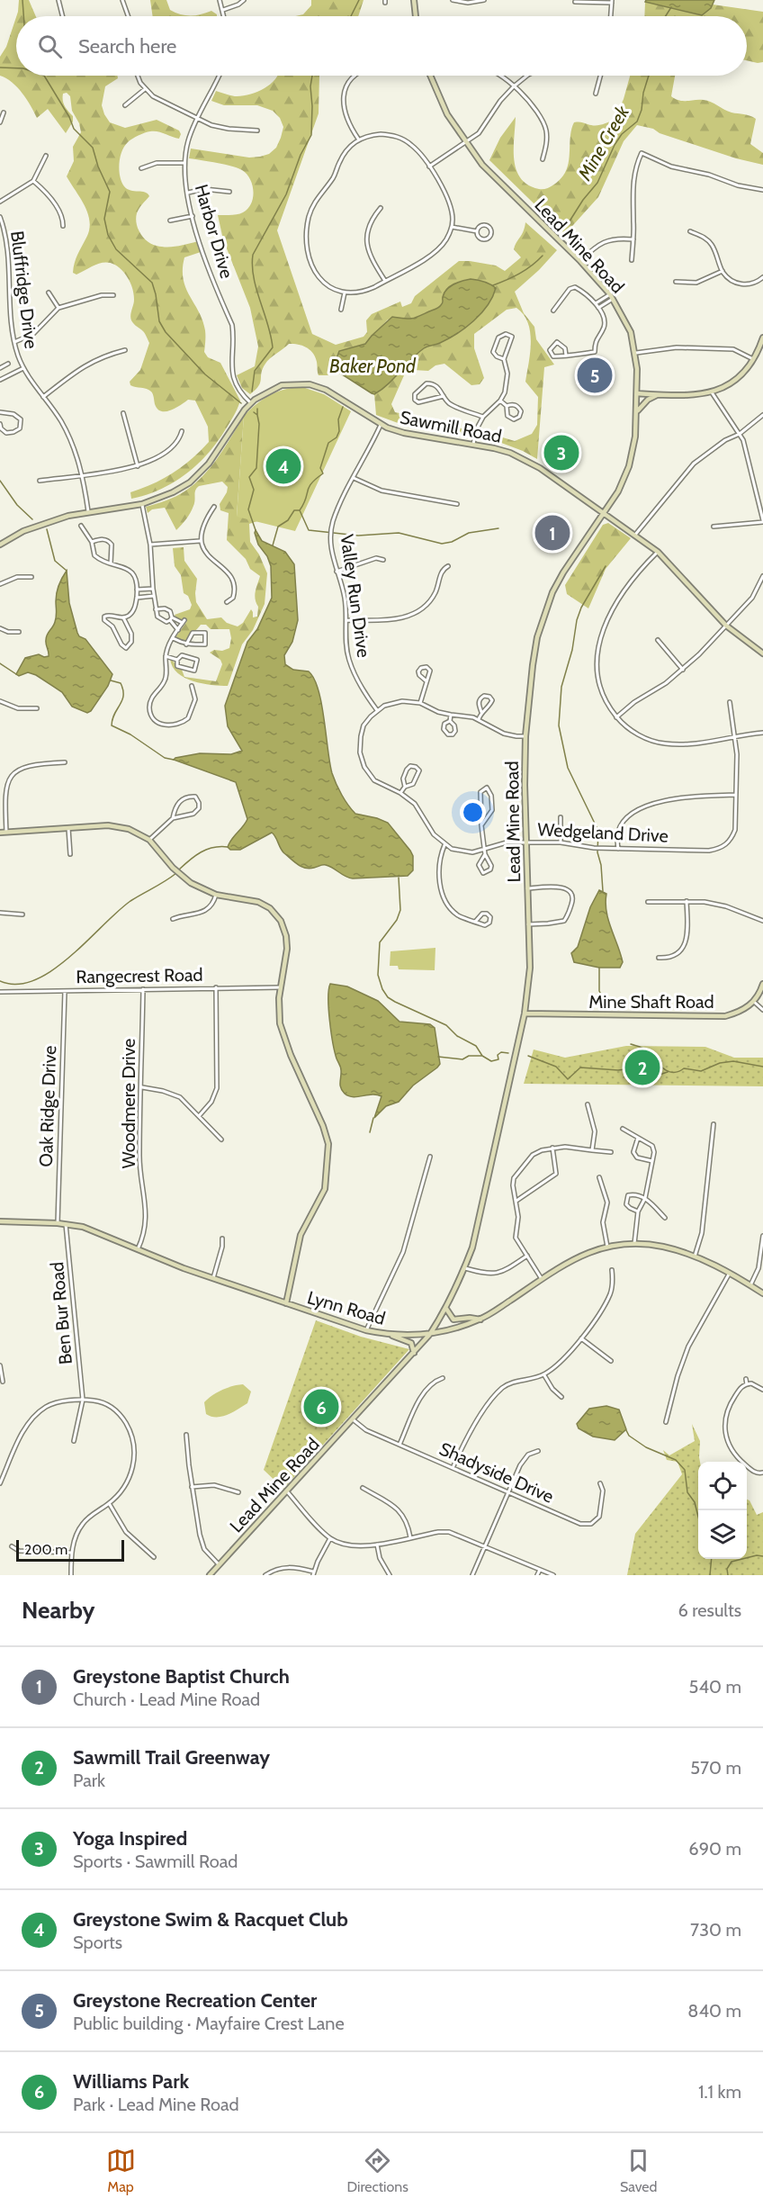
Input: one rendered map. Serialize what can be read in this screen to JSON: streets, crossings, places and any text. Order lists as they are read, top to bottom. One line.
{"streets":{"main road":["Lead Mine Road","Sawmill Road","Mine Shaft Road","Lynn Road"],"street":["Harbor Drive","Bluffridge Drive","Valley Run Drive","Wedgeland Drive","Rangecrest Road","Woodmere Drive","Oak Ridge Drive","Ben Bur Road","Shadyside Drive"]},"crossings":[["Harbor Drive","Sawmill Road"],["Lead Mine Road","Sawmill Road"],["Lead Mine Road","Wedgeland Drive"],["Lead Mine Road","Mine Shaft Road"],["Lead Mine Road","Lynn Road"],["Lead Mine Road","Shadyside Drive"],["Bluffridge Drive","Sawmill Road"],["Sawmill Road","Valley Run Drive"],["Rangecrest Road","Woodmere Drive"],["Rangecrest Road","Oak Ridge Drive"],["Woodmere Drive","Lynn Road"],["Oak Ridge Drive","Lynn Road"],["Lynn Road","Ben Bur Road"]],"water":["Mine Creek","Baker Pond"],"scale_bar":"200 m","page":{"search":"Search here","pins":["5","3","4","1","2","6"],"scale":"200 m","heading":["Nearby","6 results"],"list":[{"mark":"1","name":"Greystone Baptist Church","note":"Church · Lead Mine Road","value":"540 m"},{"mark":"2","name":"Sawmill Trail Greenway","note":"Park","value":"570 m"},{"mark":"3","name":"Yoga Inspired","note":"Sports · Sawmill Road","value":"690 m"},{"mark":"4","name":"Greystone Swim & Racquet Club","note":"Sports","value":"730 m"},{"mark":"5","name":"Greystone Recreation Center","note":"Public building · Mayfaire Crest Lane","value":"840 m"},{"mark":"6","name":"Williams Park","note":"Park · Lead Mine Road","value":"1.1 km"}],"nav":["Map","Directions","Saved"]}}
